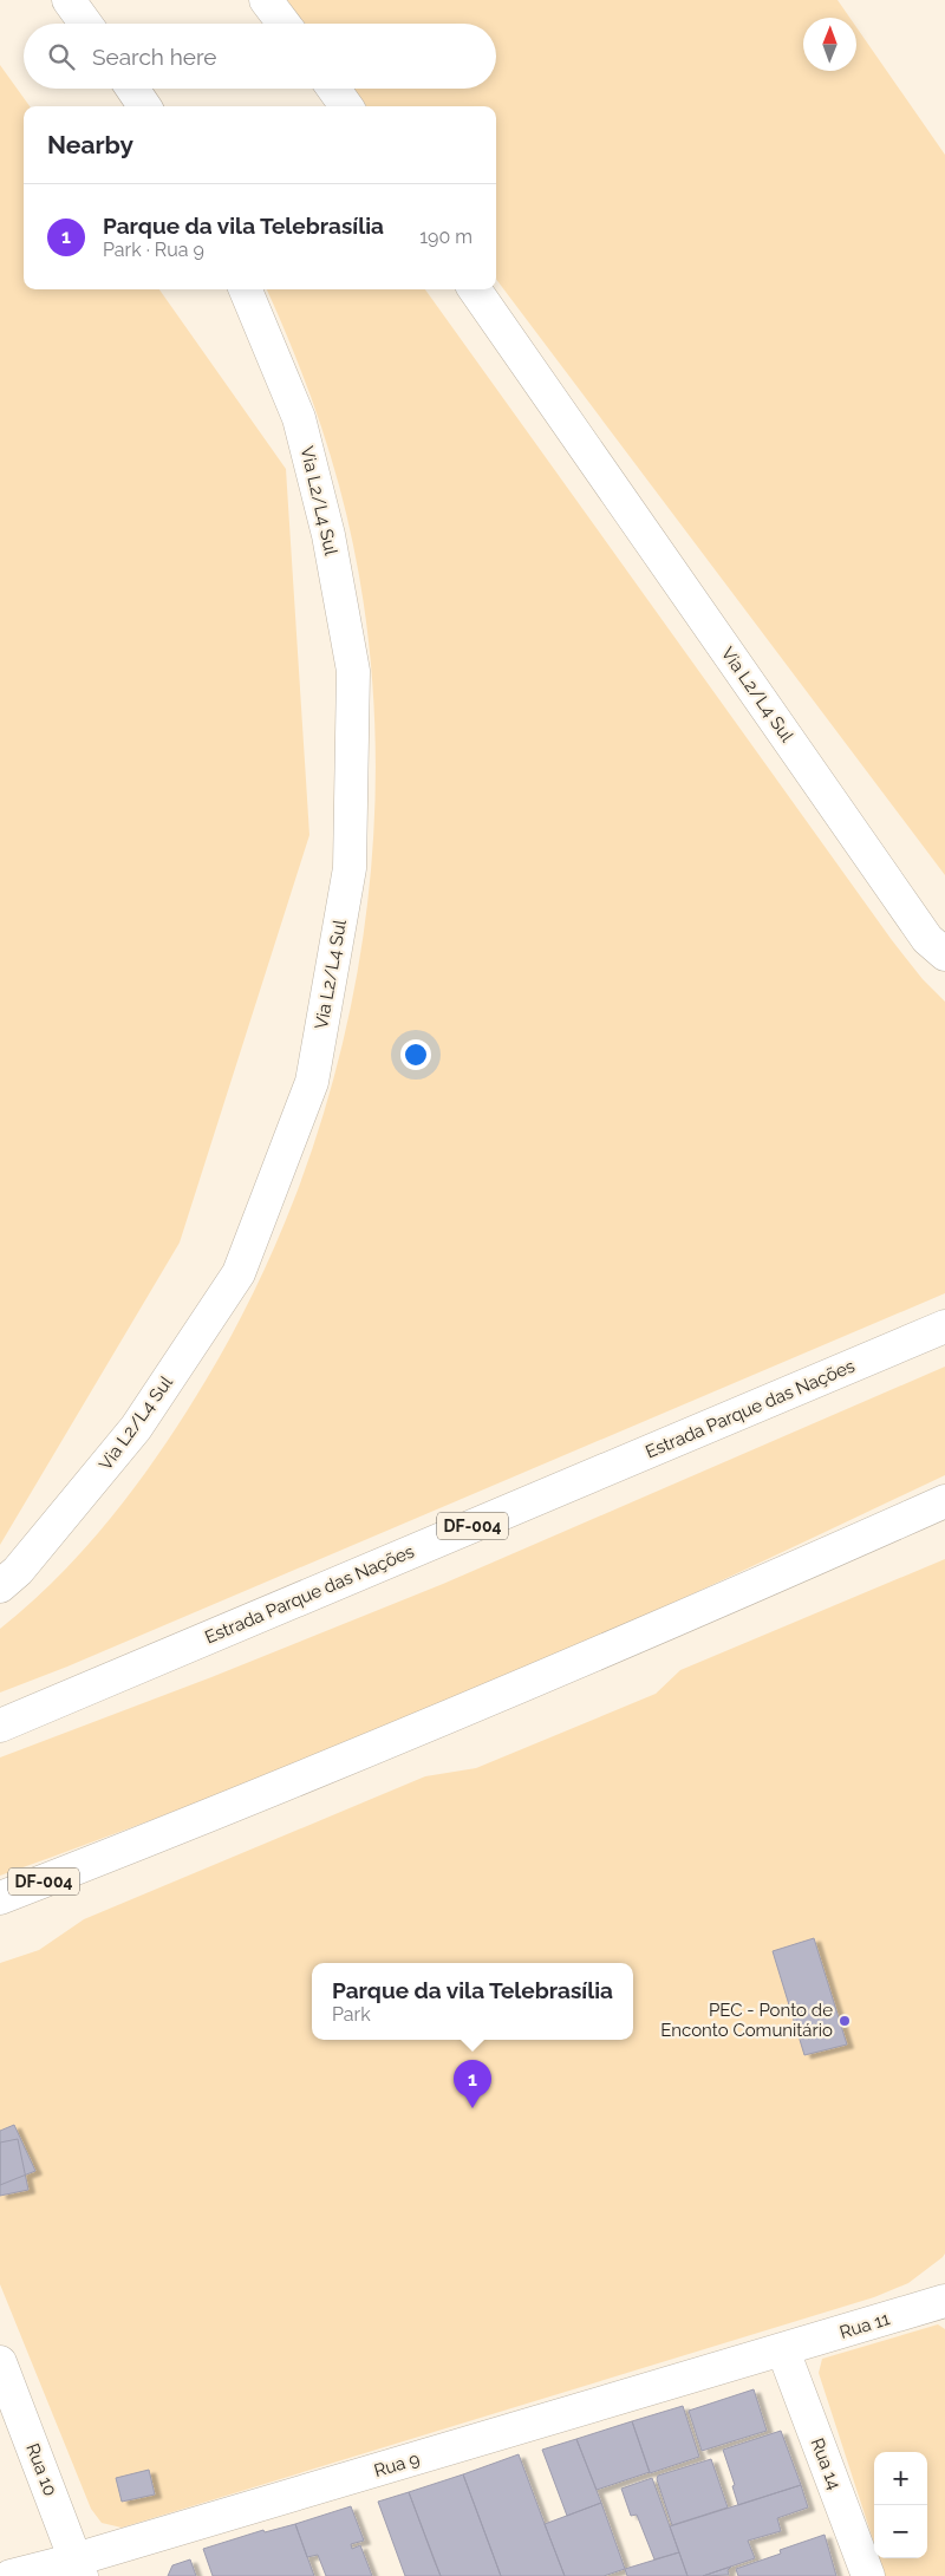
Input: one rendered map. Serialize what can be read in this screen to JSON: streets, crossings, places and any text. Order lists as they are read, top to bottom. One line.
{"streets":{"main road":["Via L2/L4 Sul","Estrada Parque das Nações","DF-004","Rua 11","Rua 14","Rua 9","Rua 10"]},"crossings":[["Rua 11","Rua 14"],["Rua 11","Rua 9"],["Rua 14","Rua 9"],["Rua 9","Rua 10"]],"places":["PEC - Ponto de Enconto Comunitário"],"north":"top","page":{"search":"Search here","heading":"Nearby","list":[{"mark":"1","name":"Parque da vila Telebrasília","note":"Park · Rua 9","value":"190 m"}],"popup":["Parque da vila Telebrasília","Park"],"pins":"1","map_buttons":["+","−"]}}
